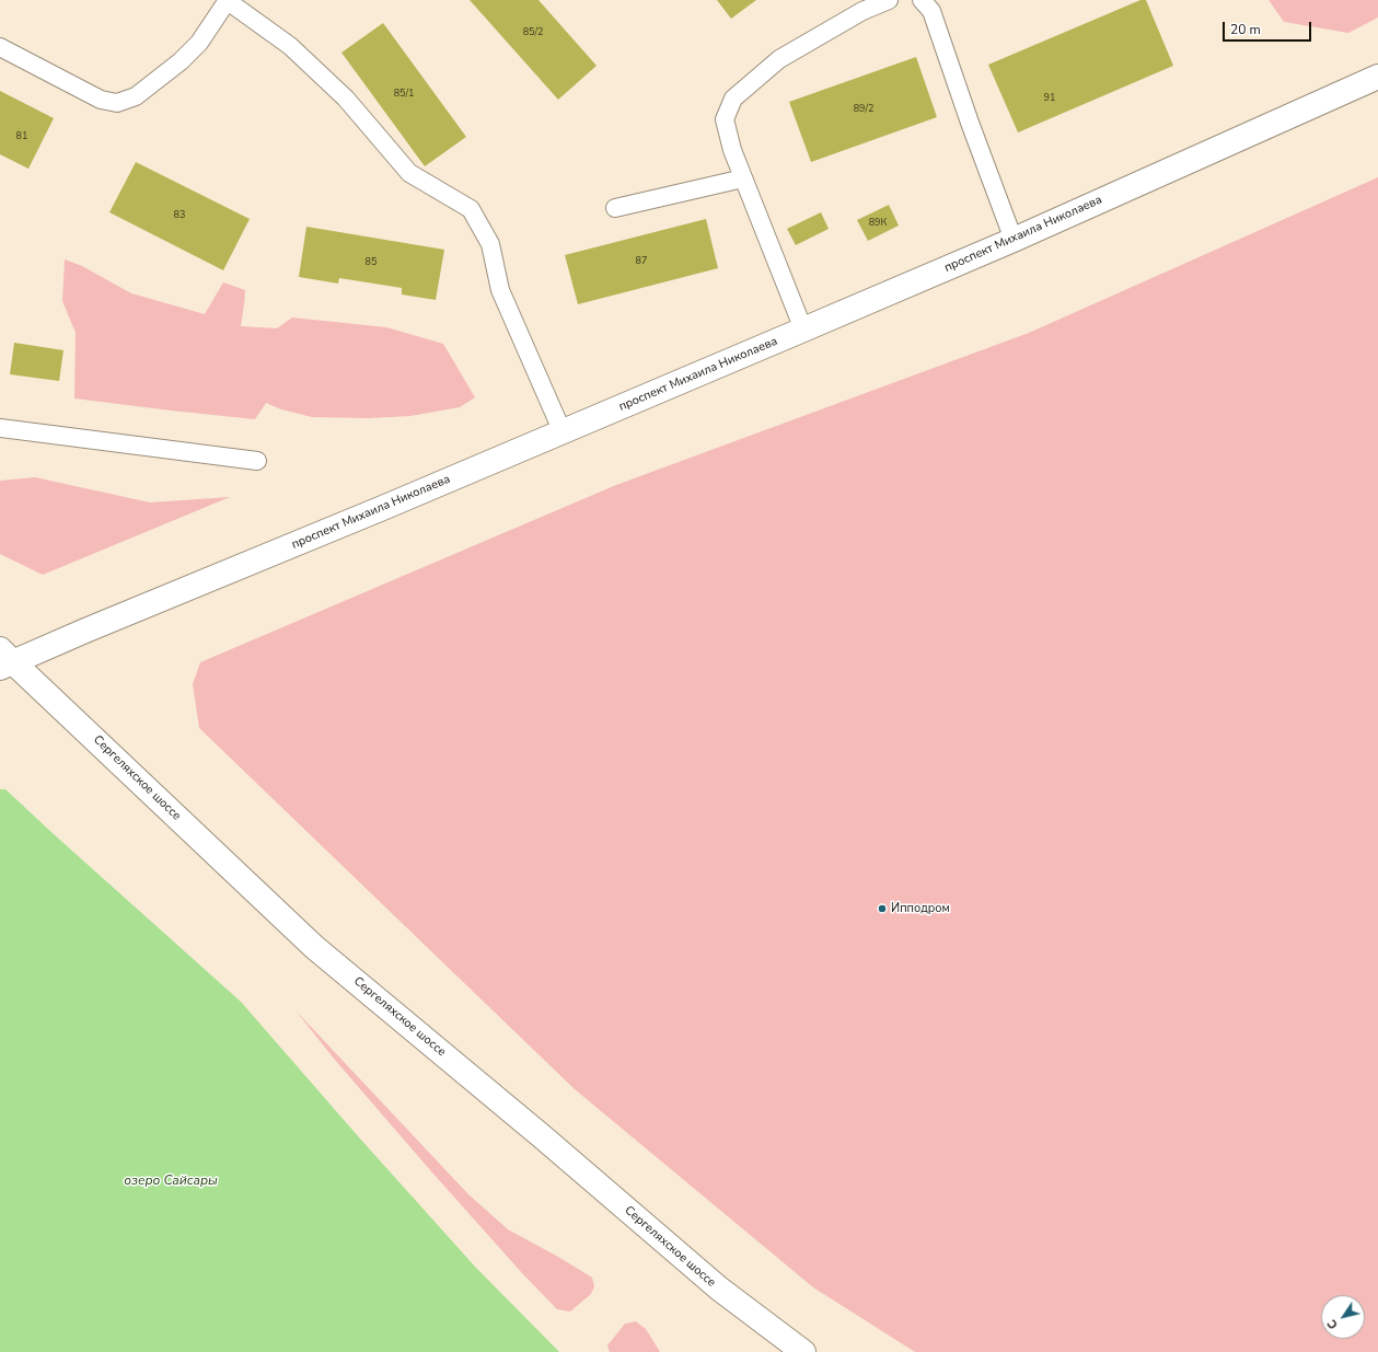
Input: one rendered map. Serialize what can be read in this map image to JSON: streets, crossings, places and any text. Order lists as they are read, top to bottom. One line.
{"streets":{"main road":["проспект Михаила Николаева","Сергеляхское шоссе"]},"crossings":[["проспект Михаила Николаева","Сергеляхское шоссе"]],"water":["озеро Сайсары"],"places":["Ипподром"],"house_numbers":["85/2","85/1","91","89/2","81","83","89К","87","85"],"scale_bar":"20 m","north":"bottom left"}
